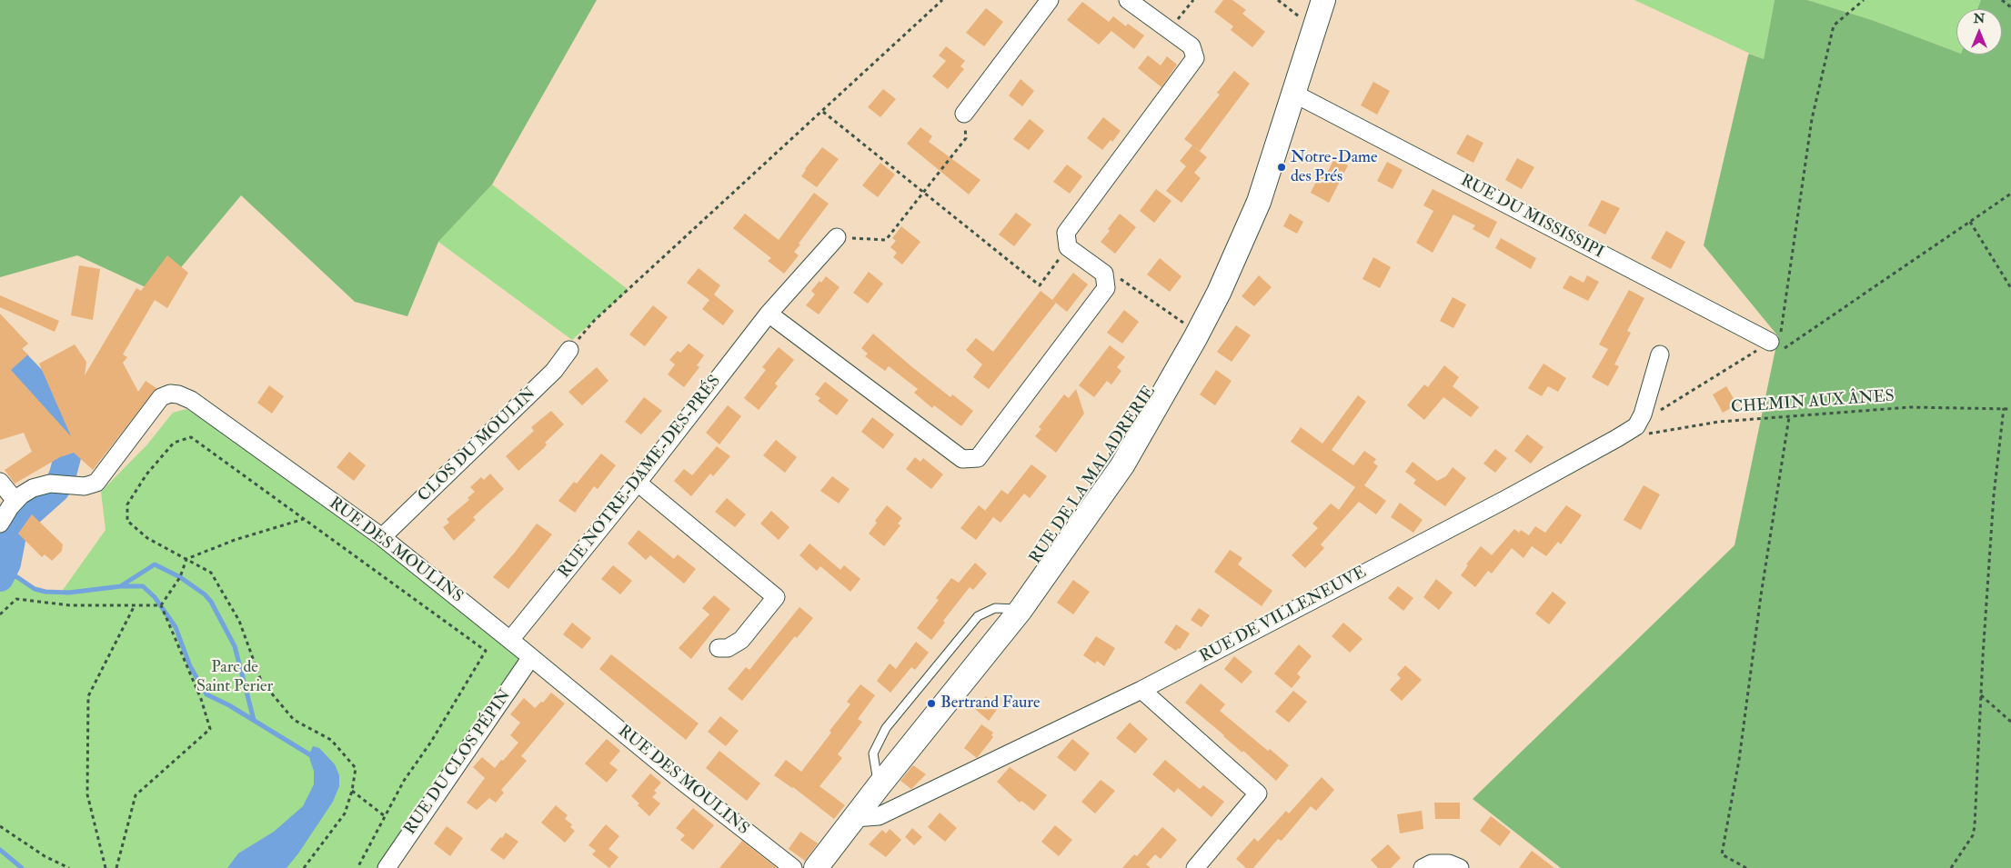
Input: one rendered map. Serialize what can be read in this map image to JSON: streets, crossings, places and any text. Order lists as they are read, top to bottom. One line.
{"streets":{"main road":["RUE DE LA MALADRERIE"],"street":["RUE DU MISSISSIPI","CLOS DU MOULIN","RUE NOTRE-DAME-DES-PRÉS","RUE DES MOULINS","RUE DE VILLENEUVE","RUE DU CLOS PÉPIN"],"path":["CHEMIN AUX ÂNES"]},"crossings":[["RUE DU MISSISSIPI","RUE DE LA MALADRERIE"],["CHEMIN AUX ÂNES","RUE DE VILLENEUVE"],["CLOS DU MOULIN","RUE DES MOULINS"],["RUE DE LA MALADRERIE","RUE DE VILLENEUVE"],["RUE NOTRE-DAME-DES-PRÉS","RUE DES MOULINS"],["RUE DES MOULINS","RUE DU CLOS PÉPIN"]],"parks":["Parc de Saint Perier"],"places":["Notre-Dame des Prés","Bertrand Faure"],"north":"top"}
